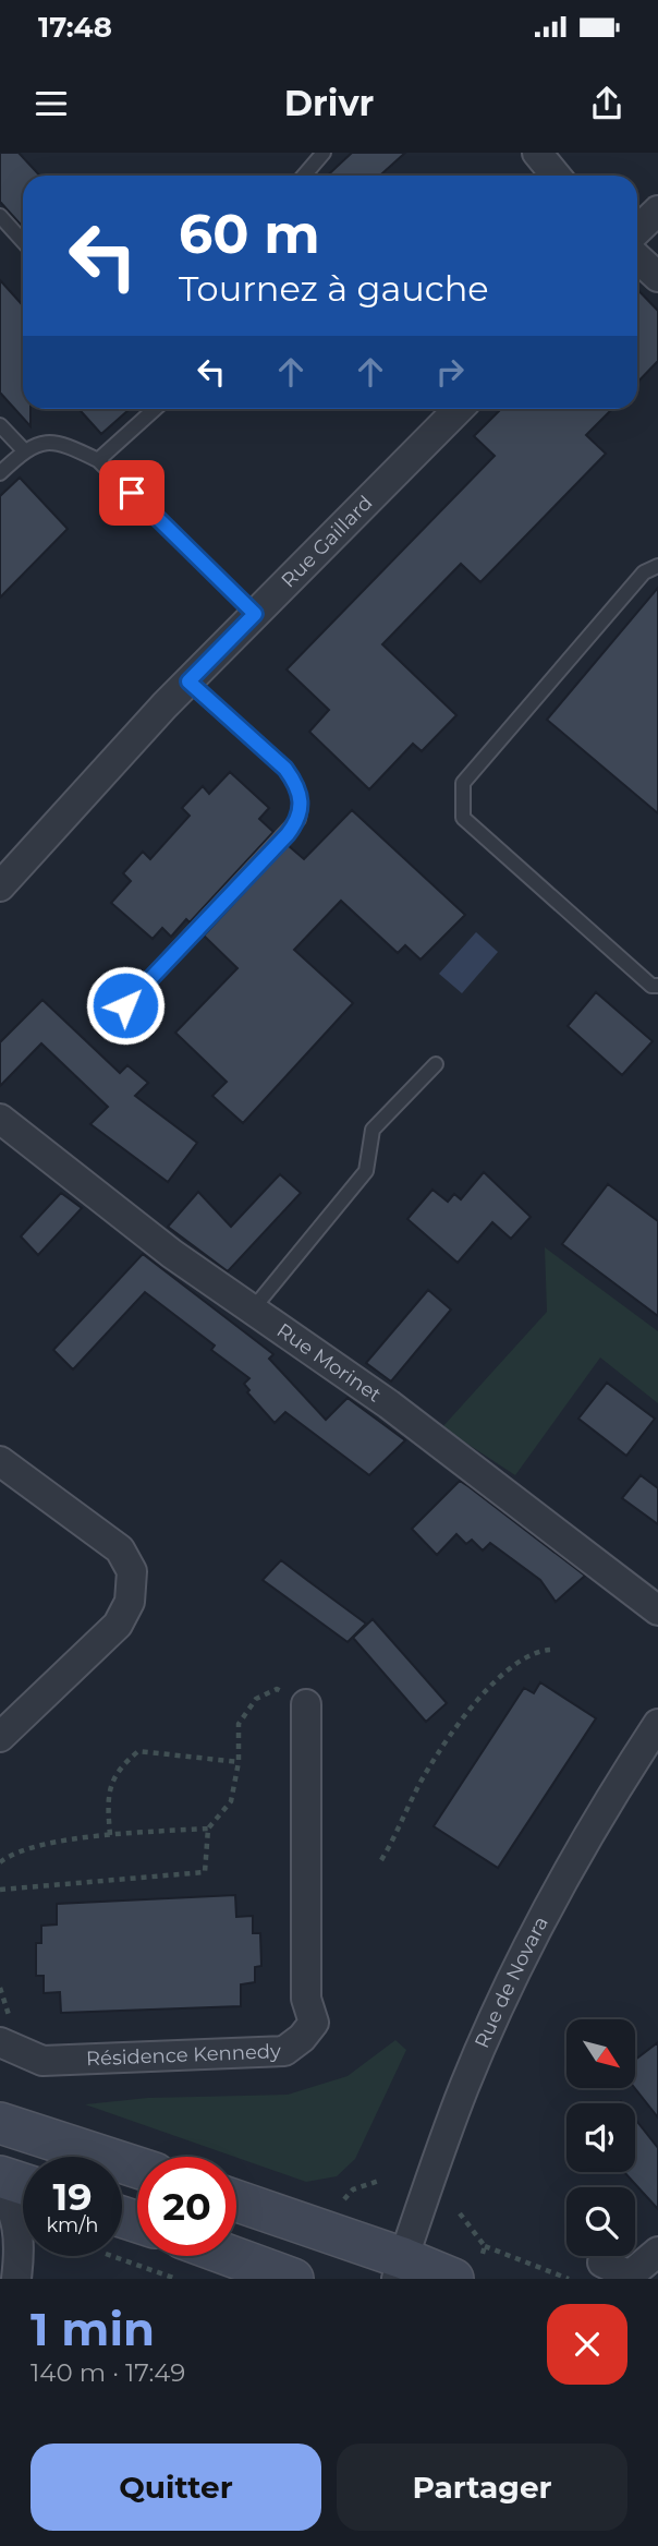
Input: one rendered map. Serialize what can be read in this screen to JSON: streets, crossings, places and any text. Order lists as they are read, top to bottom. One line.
{"streets":{"street":["Rue Gaillard","Rue Morinet","Rue de Novara","Résidence Kennedy"]},"north":"bottom right","page":{"status":"17:48","header":"Drivr","turn":["60 m","Tournez à gauche"],"speed":"19 km/h","limit":"20","heading":["1 min","140 m · 17:49"],"buttons":["Quitter","Partager"]}}
